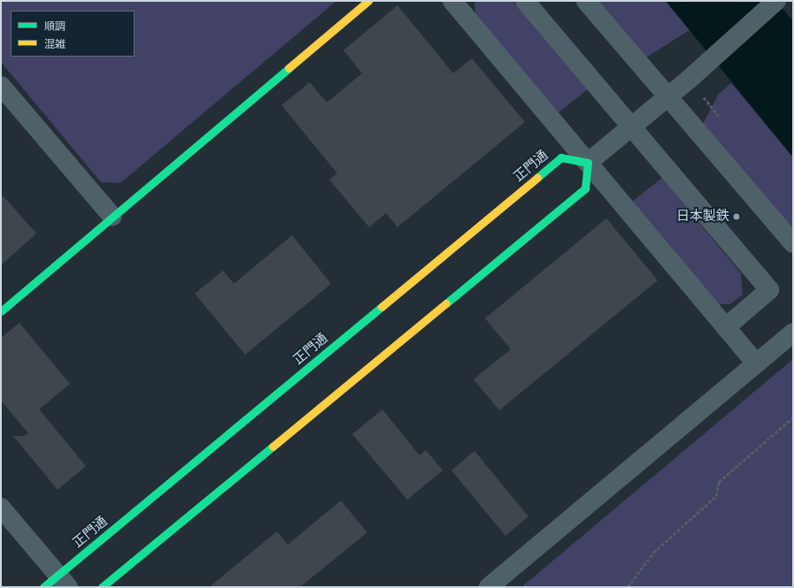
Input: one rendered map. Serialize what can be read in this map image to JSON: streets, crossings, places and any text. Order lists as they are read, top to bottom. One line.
{"streets":{"street":["正門通"]},"places":["日本製鉄"],"legend":["順調","混雑"]}
